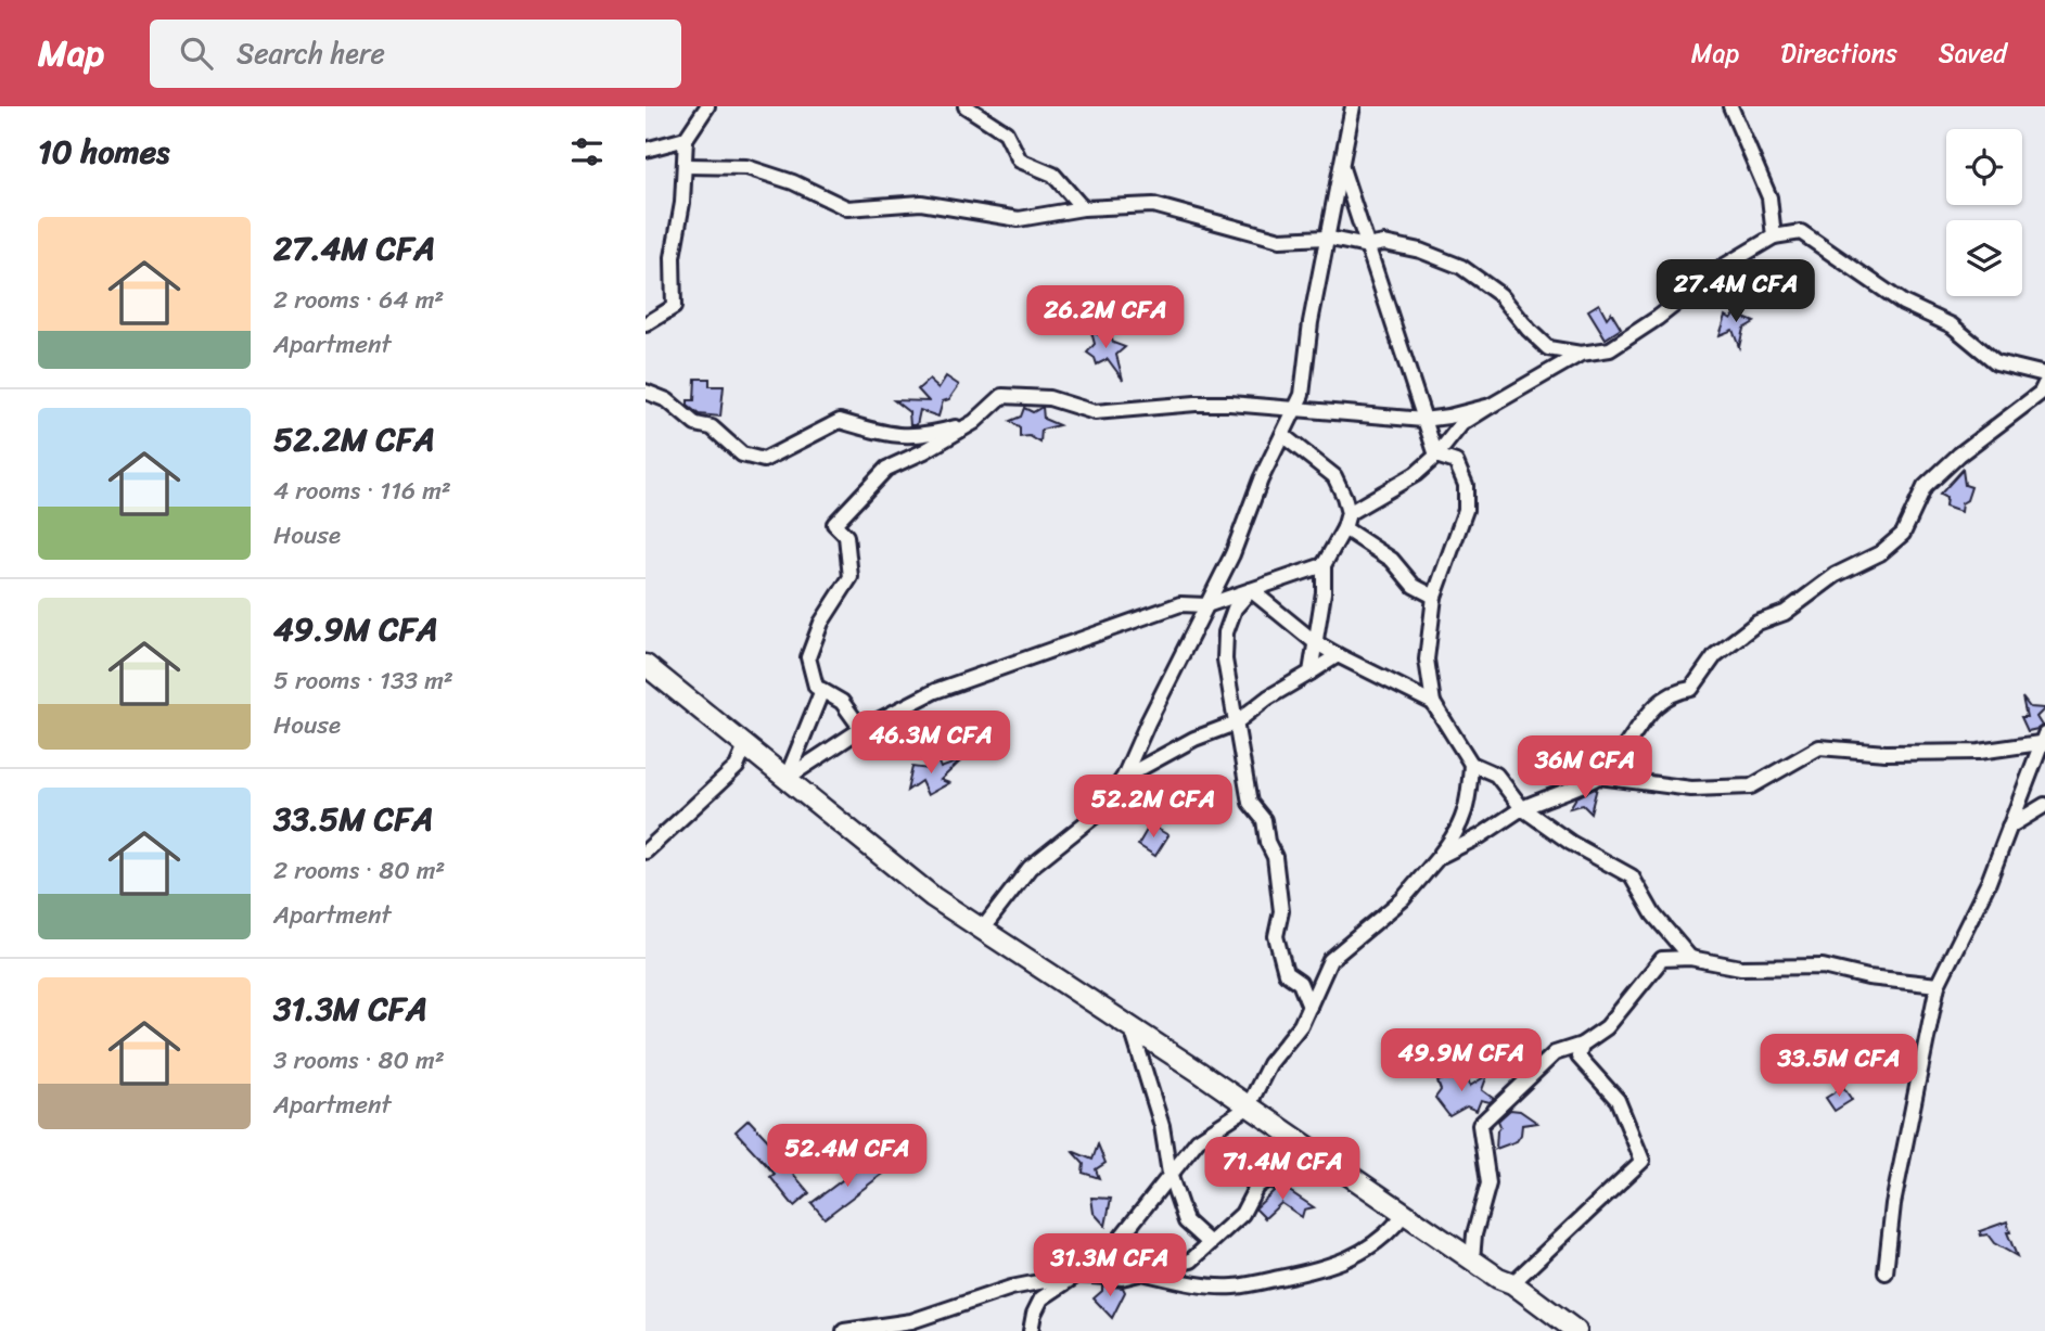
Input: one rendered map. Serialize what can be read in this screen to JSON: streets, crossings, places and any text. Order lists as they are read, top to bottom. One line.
{"page":{"header":"Map","search":"Search here","nav":["Map","Directions","Saved"],"heading":"10 homes","list":[{"name":"27.4M CFA","note":"2 rooms · 64 m² · Apartment"},{"name":"52.2M CFA","note":"4 rooms · 116 m² · House"},{"name":"49.9M CFA","note":"5 rooms · 133 m² · House"},{"name":"33.5M CFA","note":"2 rooms · 80 m² · Apartment"},{"name":"31.3M CFA","note":"3 rooms · 80 m² · Apartment"}],"price":["27.4M CFA","26.2M CFA","46.3M CFA","36M CFA","52.2M CFA","49.9M CFA","33.5M CFA","52.4M CFA","71.4M CFA","31.3M CFA"]}}
